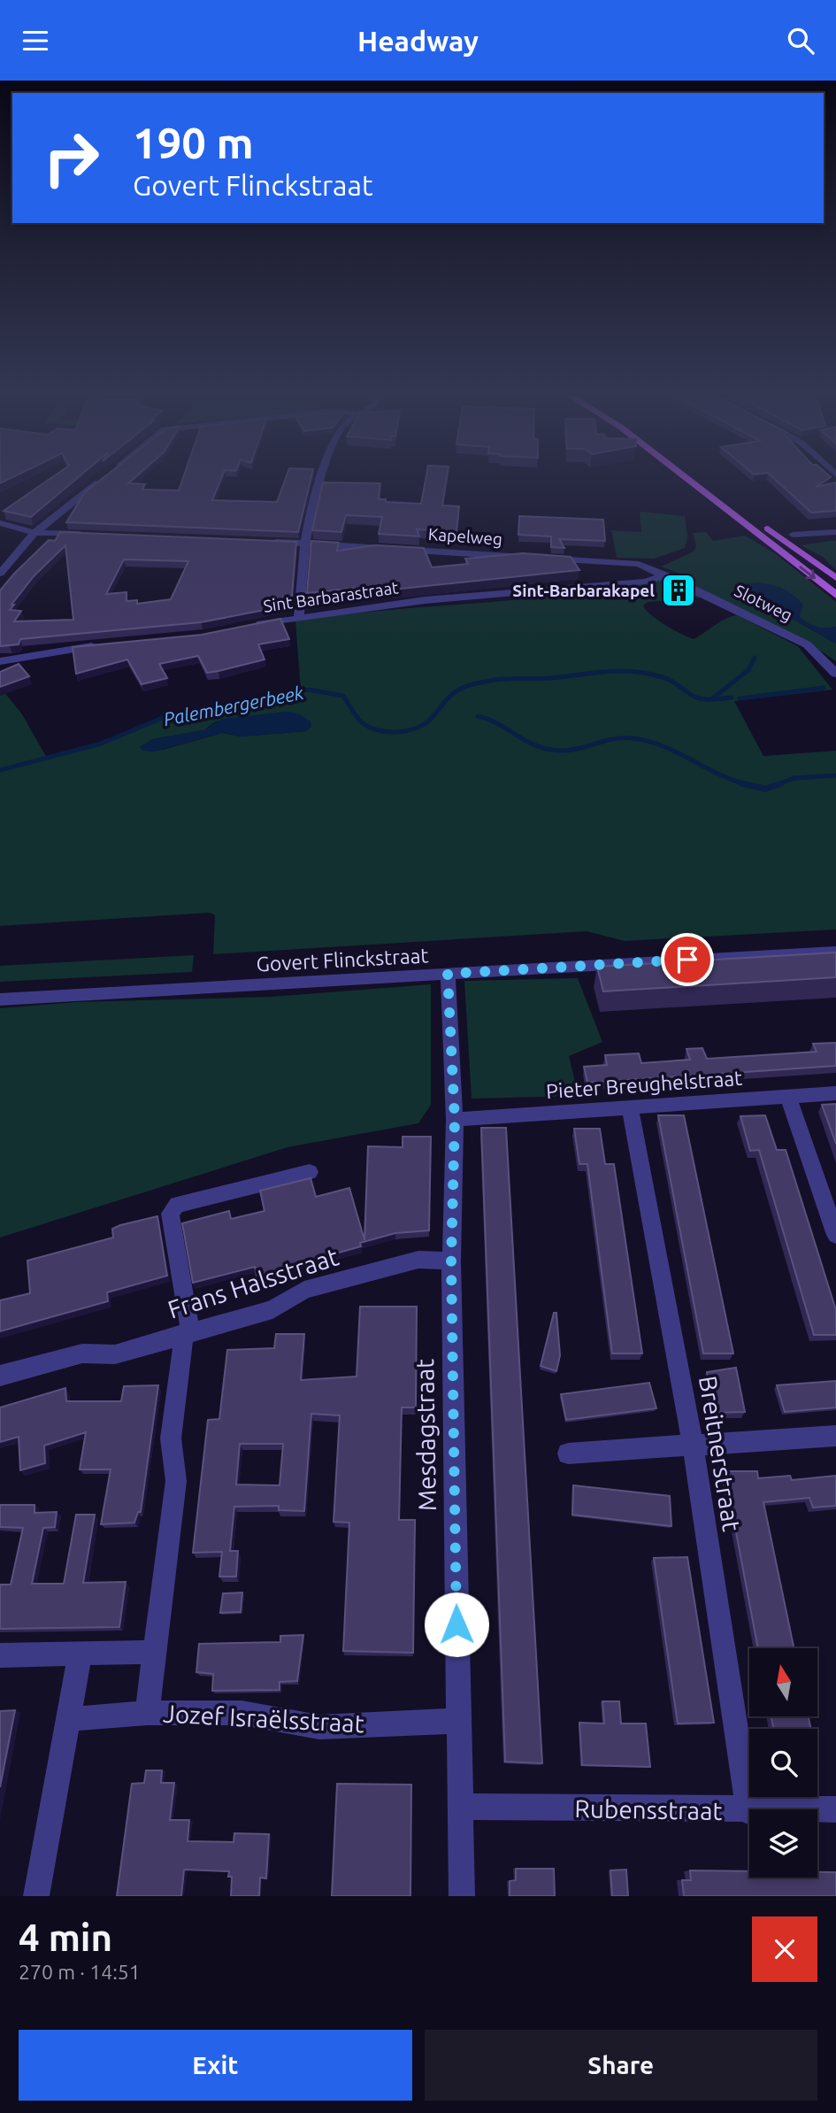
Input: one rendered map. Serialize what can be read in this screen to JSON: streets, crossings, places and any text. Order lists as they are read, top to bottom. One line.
{"streets":{"street":["Kapelweg","Sint Barbarastraat","Slotweg","Govert Flinckstraat","Pieter Breughelstraat","Frans Halsstraat","Mesdagstraat","Breitnerstraat","Jozef Israëlsstraat","Rubensstraat"]},"crossings":[["Kapelweg","Sint Barbarastraat"],["Kapelweg","Slotweg"],["Sint Barbarastraat","Slotweg"],["Govert Flinckstraat","Mesdagstraat"],["Pieter Breughelstraat","Mesdagstraat"],["Pieter Breughelstraat","Breitnerstraat"],["Frans Halsstraat","Mesdagstraat"],["Mesdagstraat","Jozef Israëlsstraat"],["Mesdagstraat","Rubensstraat"],["Breitnerstraat","Rubensstraat"]],"water":["Palembergerbeek"],"places":{"building":["Sint-Barbarakapel"]},"north":"top","page":{"header":"Headway","turn":["190 m","Govert Flinckstraat"],"heading":["4 min","270 m · 14:51"],"buttons":["Exit","Share"]}}
